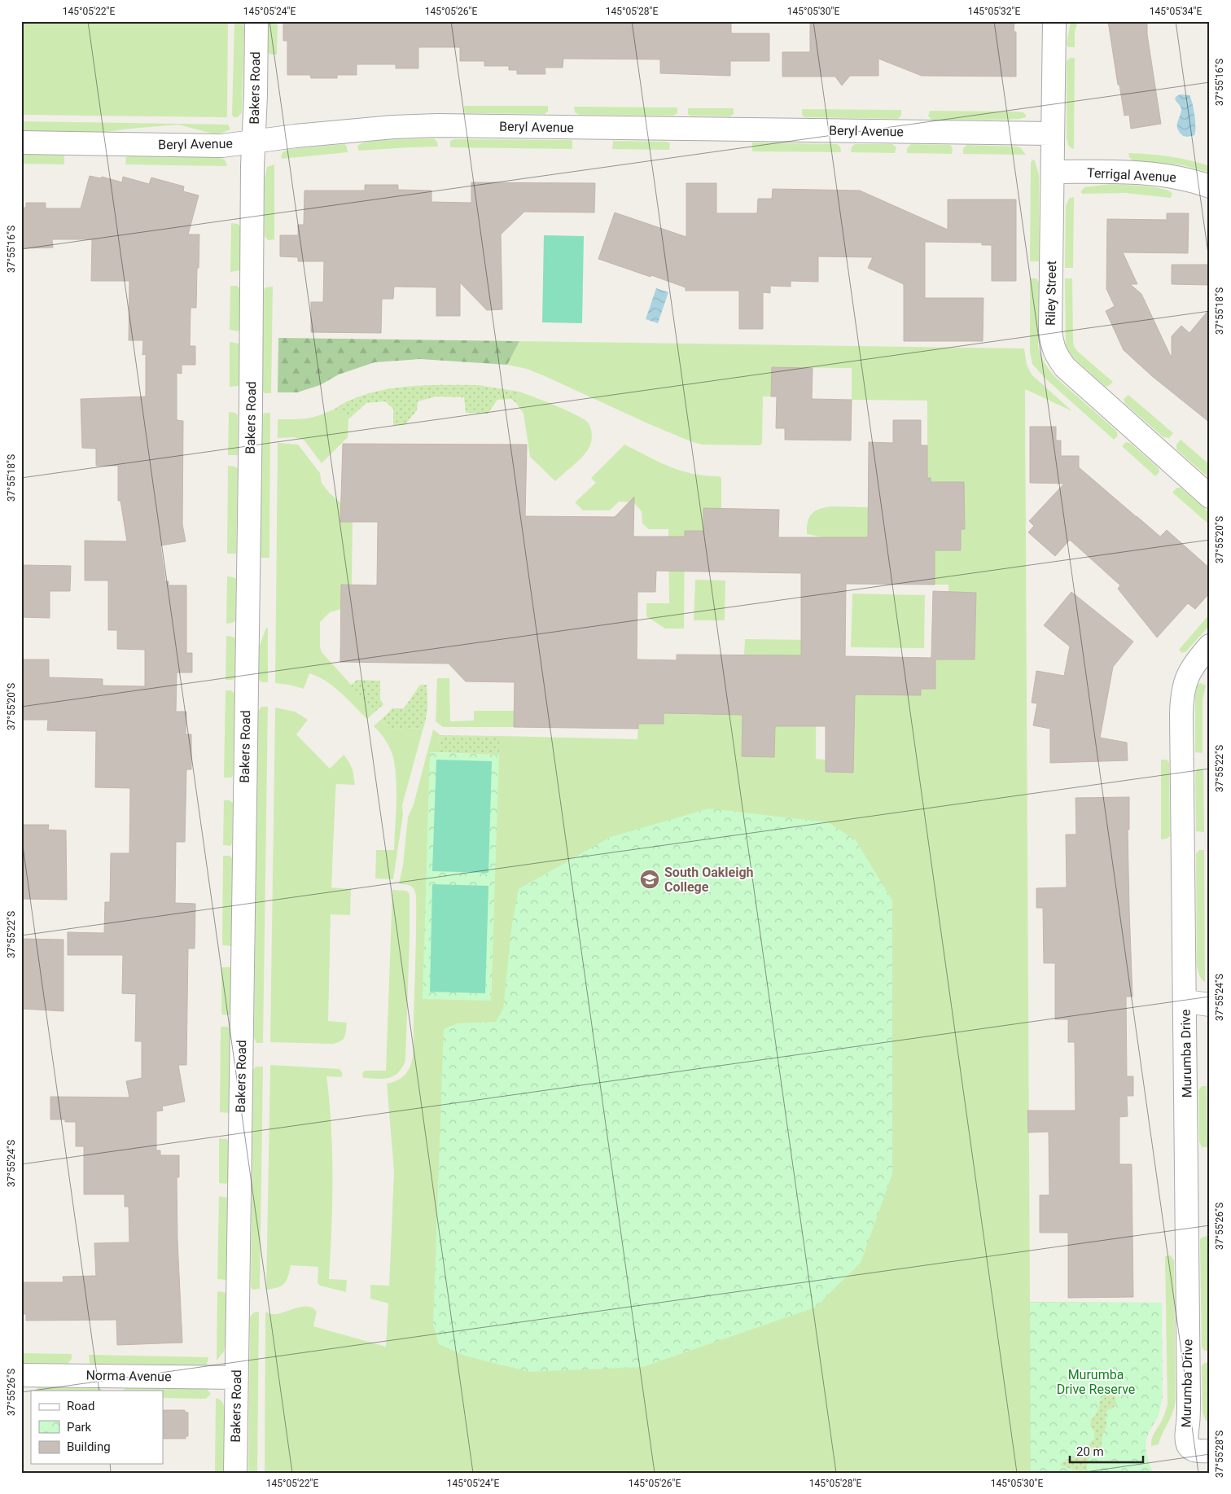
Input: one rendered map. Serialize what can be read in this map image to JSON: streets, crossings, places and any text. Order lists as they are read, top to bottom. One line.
{"streets":{"street":["Bakers Road","Beryl Avenue","Terrigal Avenue","Riley Street","Murumba Drive","Norma Avenue"]},"crossings":[["Bakers Road","Beryl Avenue"],["Bakers Road","Norma Avenue"],["Beryl Avenue","Riley Street"],["Terrigal Avenue","Riley Street"]],"parks":["Murumba Drive Reserve"],"places":{"school or university":["South Oakleigh College"]},"legend":["Road","Park","Building"],"scale_bar":"20 m","coordinates":["145°05'22\"E","145°05'24\"E","145°05'26\"E","145°05'28\"E","145°05'30\"E","145°05'32\"E","145°05'34\"E","37°55'16\"S","37°55'18\"S","37°55'20\"S","37°55'22\"S","37°55'24\"S","37°55'26\"S","37°55'28\"S"]}
